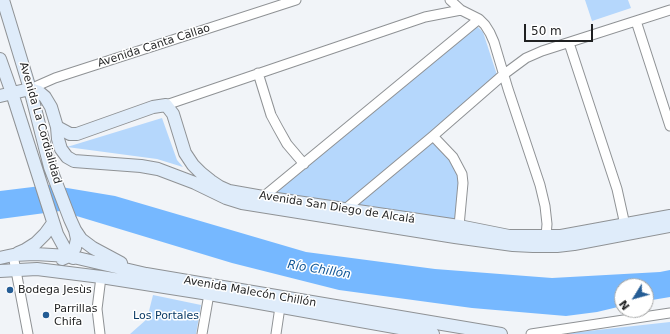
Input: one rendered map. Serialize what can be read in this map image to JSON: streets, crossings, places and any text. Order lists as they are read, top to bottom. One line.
{"streets":{"main road":["Avenida Canta Callao","Avenida La Cordialidad","Avenida San Diego de Alcalá","Avenida Malecón Chillón"]},"crossings":[["Avenida Canta Callao","Avenida La Cordialidad"],["Avenida Canta Callao","Avenida San Diego de Alcalá"],["Avenida La Cordialidad","Avenida San Diego de Alcalá"],["Avenida La Cordialidad","Avenida Malecón Chillón"]],"water":["Río Chillón"],"parks":["Los Portales"],"places":["Bodega Jesùs","Parrillas Chifa"],"scale_bar":"50 m","north":"bottom left"}
